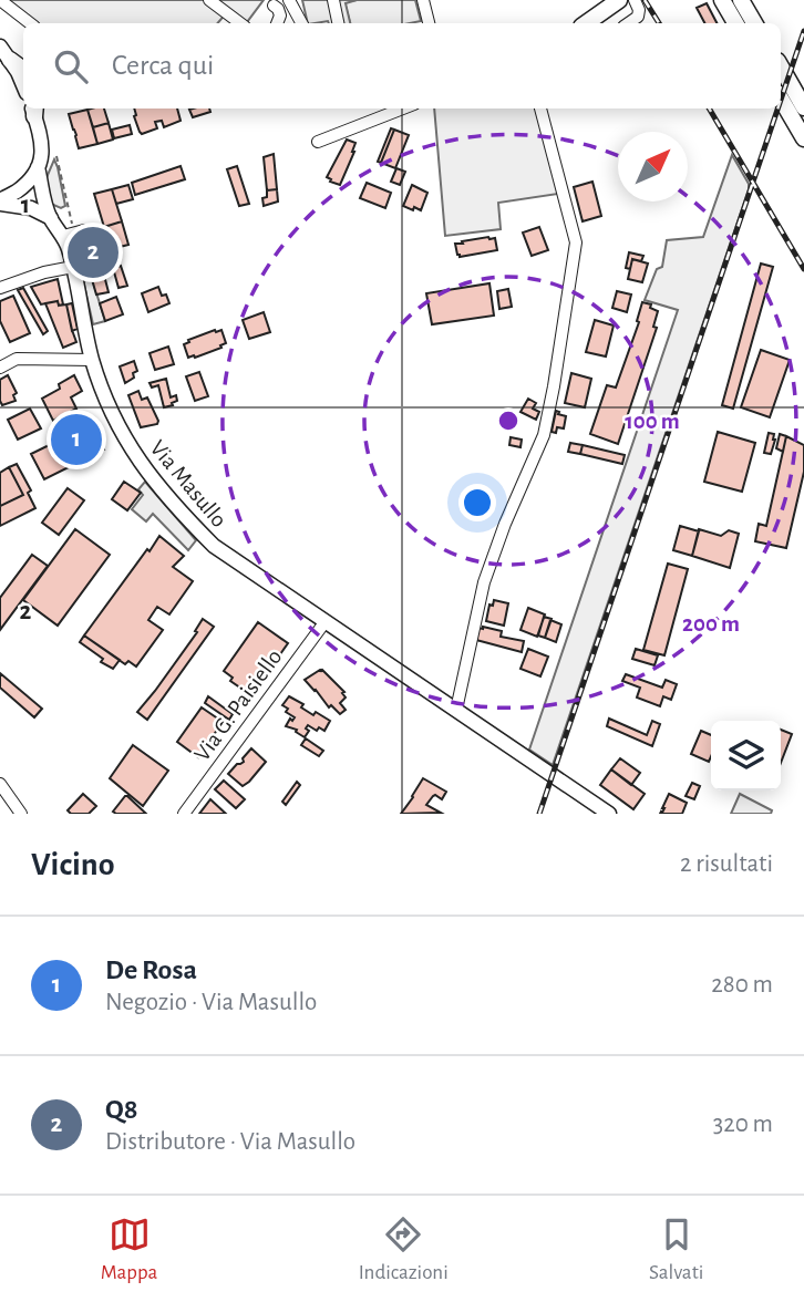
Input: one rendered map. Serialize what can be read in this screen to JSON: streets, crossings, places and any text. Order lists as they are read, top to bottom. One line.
{"streets":{"main road":["Via Masullo"],"street":["Via G. Paisiello"]},"crossings":[["Via Masullo","Via G. Paisiello"]],"north":"top right","page":{"search":"Cerca qui","pins":["2","1"],"heading":["Vicino","2 risultati"],"list":[{"mark":"1","name":"De Rosa","note":"Negozio · Via Masullo","value":"280 m"},{"mark":"2","name":"Q8","note":"Distributore · Via Masullo","value":"320 m"}],"nav":["Mappa","Indicazioni","Salvati"]},"grid":{"rows":["1","2"]},"rings":["100 m","200 m"]}
